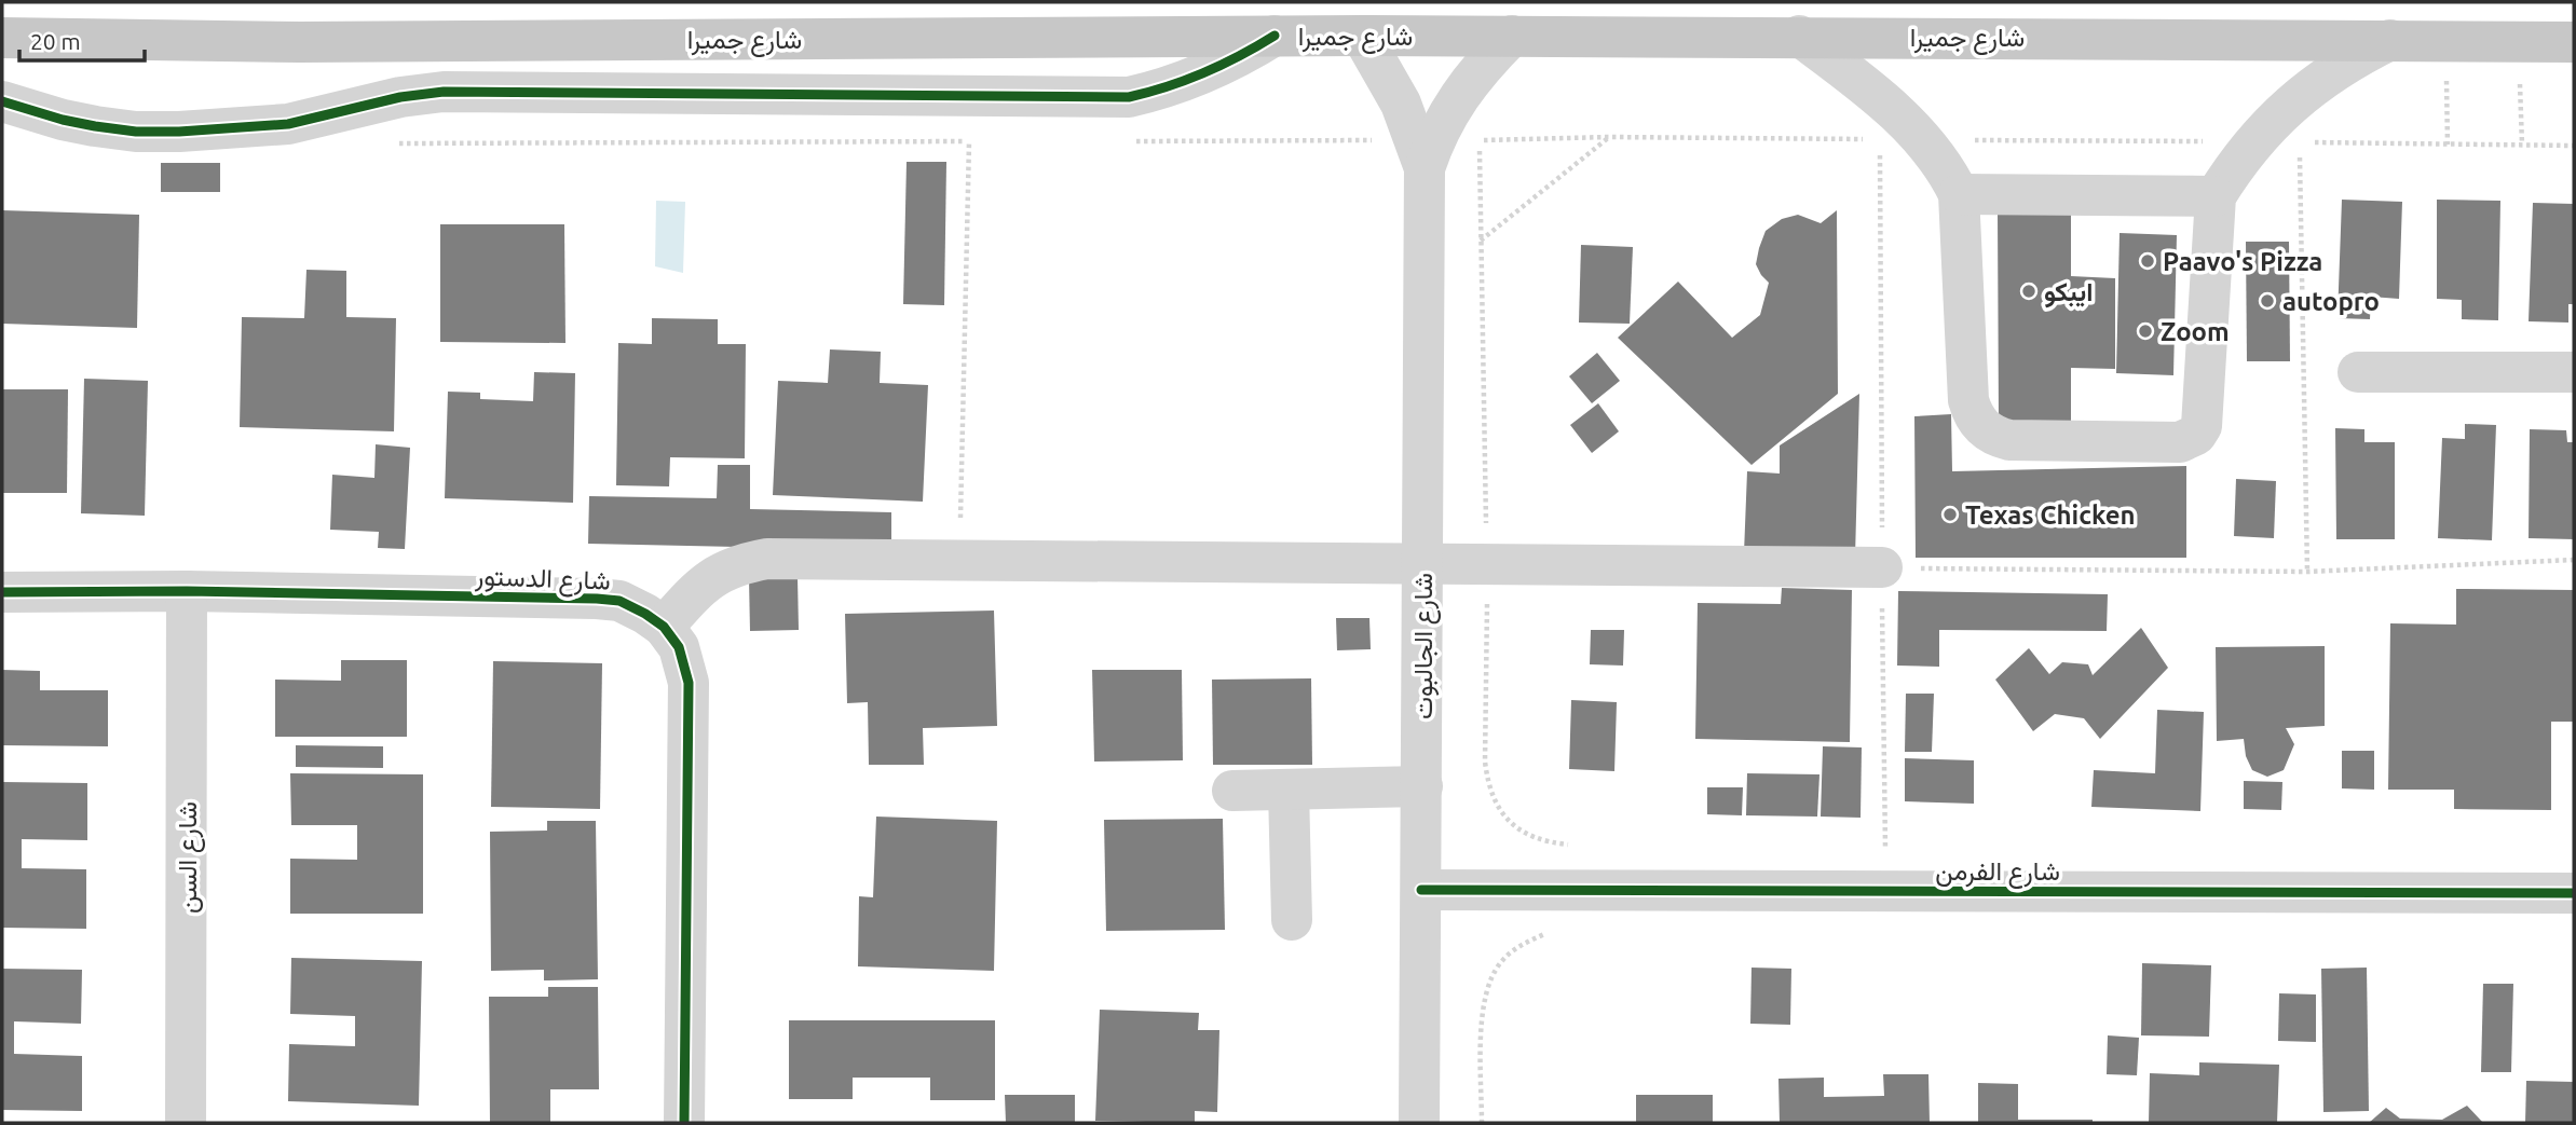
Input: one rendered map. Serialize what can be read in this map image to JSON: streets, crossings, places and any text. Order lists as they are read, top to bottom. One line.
{"streets":{"main road":["شارع جميرا"],"street":["شارع الدستور","شارع الجالبوت","شارع السن","شارع الفرمن"]},"crossings":[["شارع جميرا","شارع الجالبوت"],["شارع الدستور","شارع السن"],["شارع الجالبوت","شارع الفرمن"]],"places":["Paavo's Pizza","ايبكو","autopro","Zoom","Texas Chicken"],"scale_bar":"20 m"}
